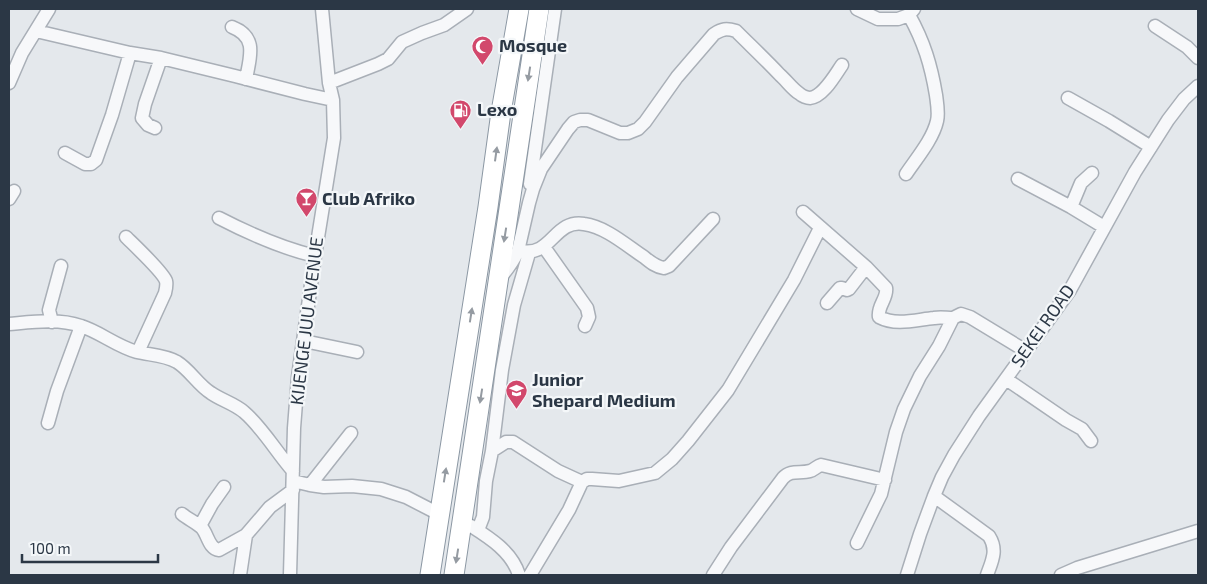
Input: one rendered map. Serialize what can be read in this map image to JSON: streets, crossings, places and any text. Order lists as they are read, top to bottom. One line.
{"streets":{"street":["KIJENGE JUU AVENUE","SEKEI ROAD"]},"places":{"mosque":["Mosque"],"fuel station":["Lexo"],"bar":["Club Afriko"],"school or university":["Junior Shepard Medium"]},"scale_bar":"100 m"}
